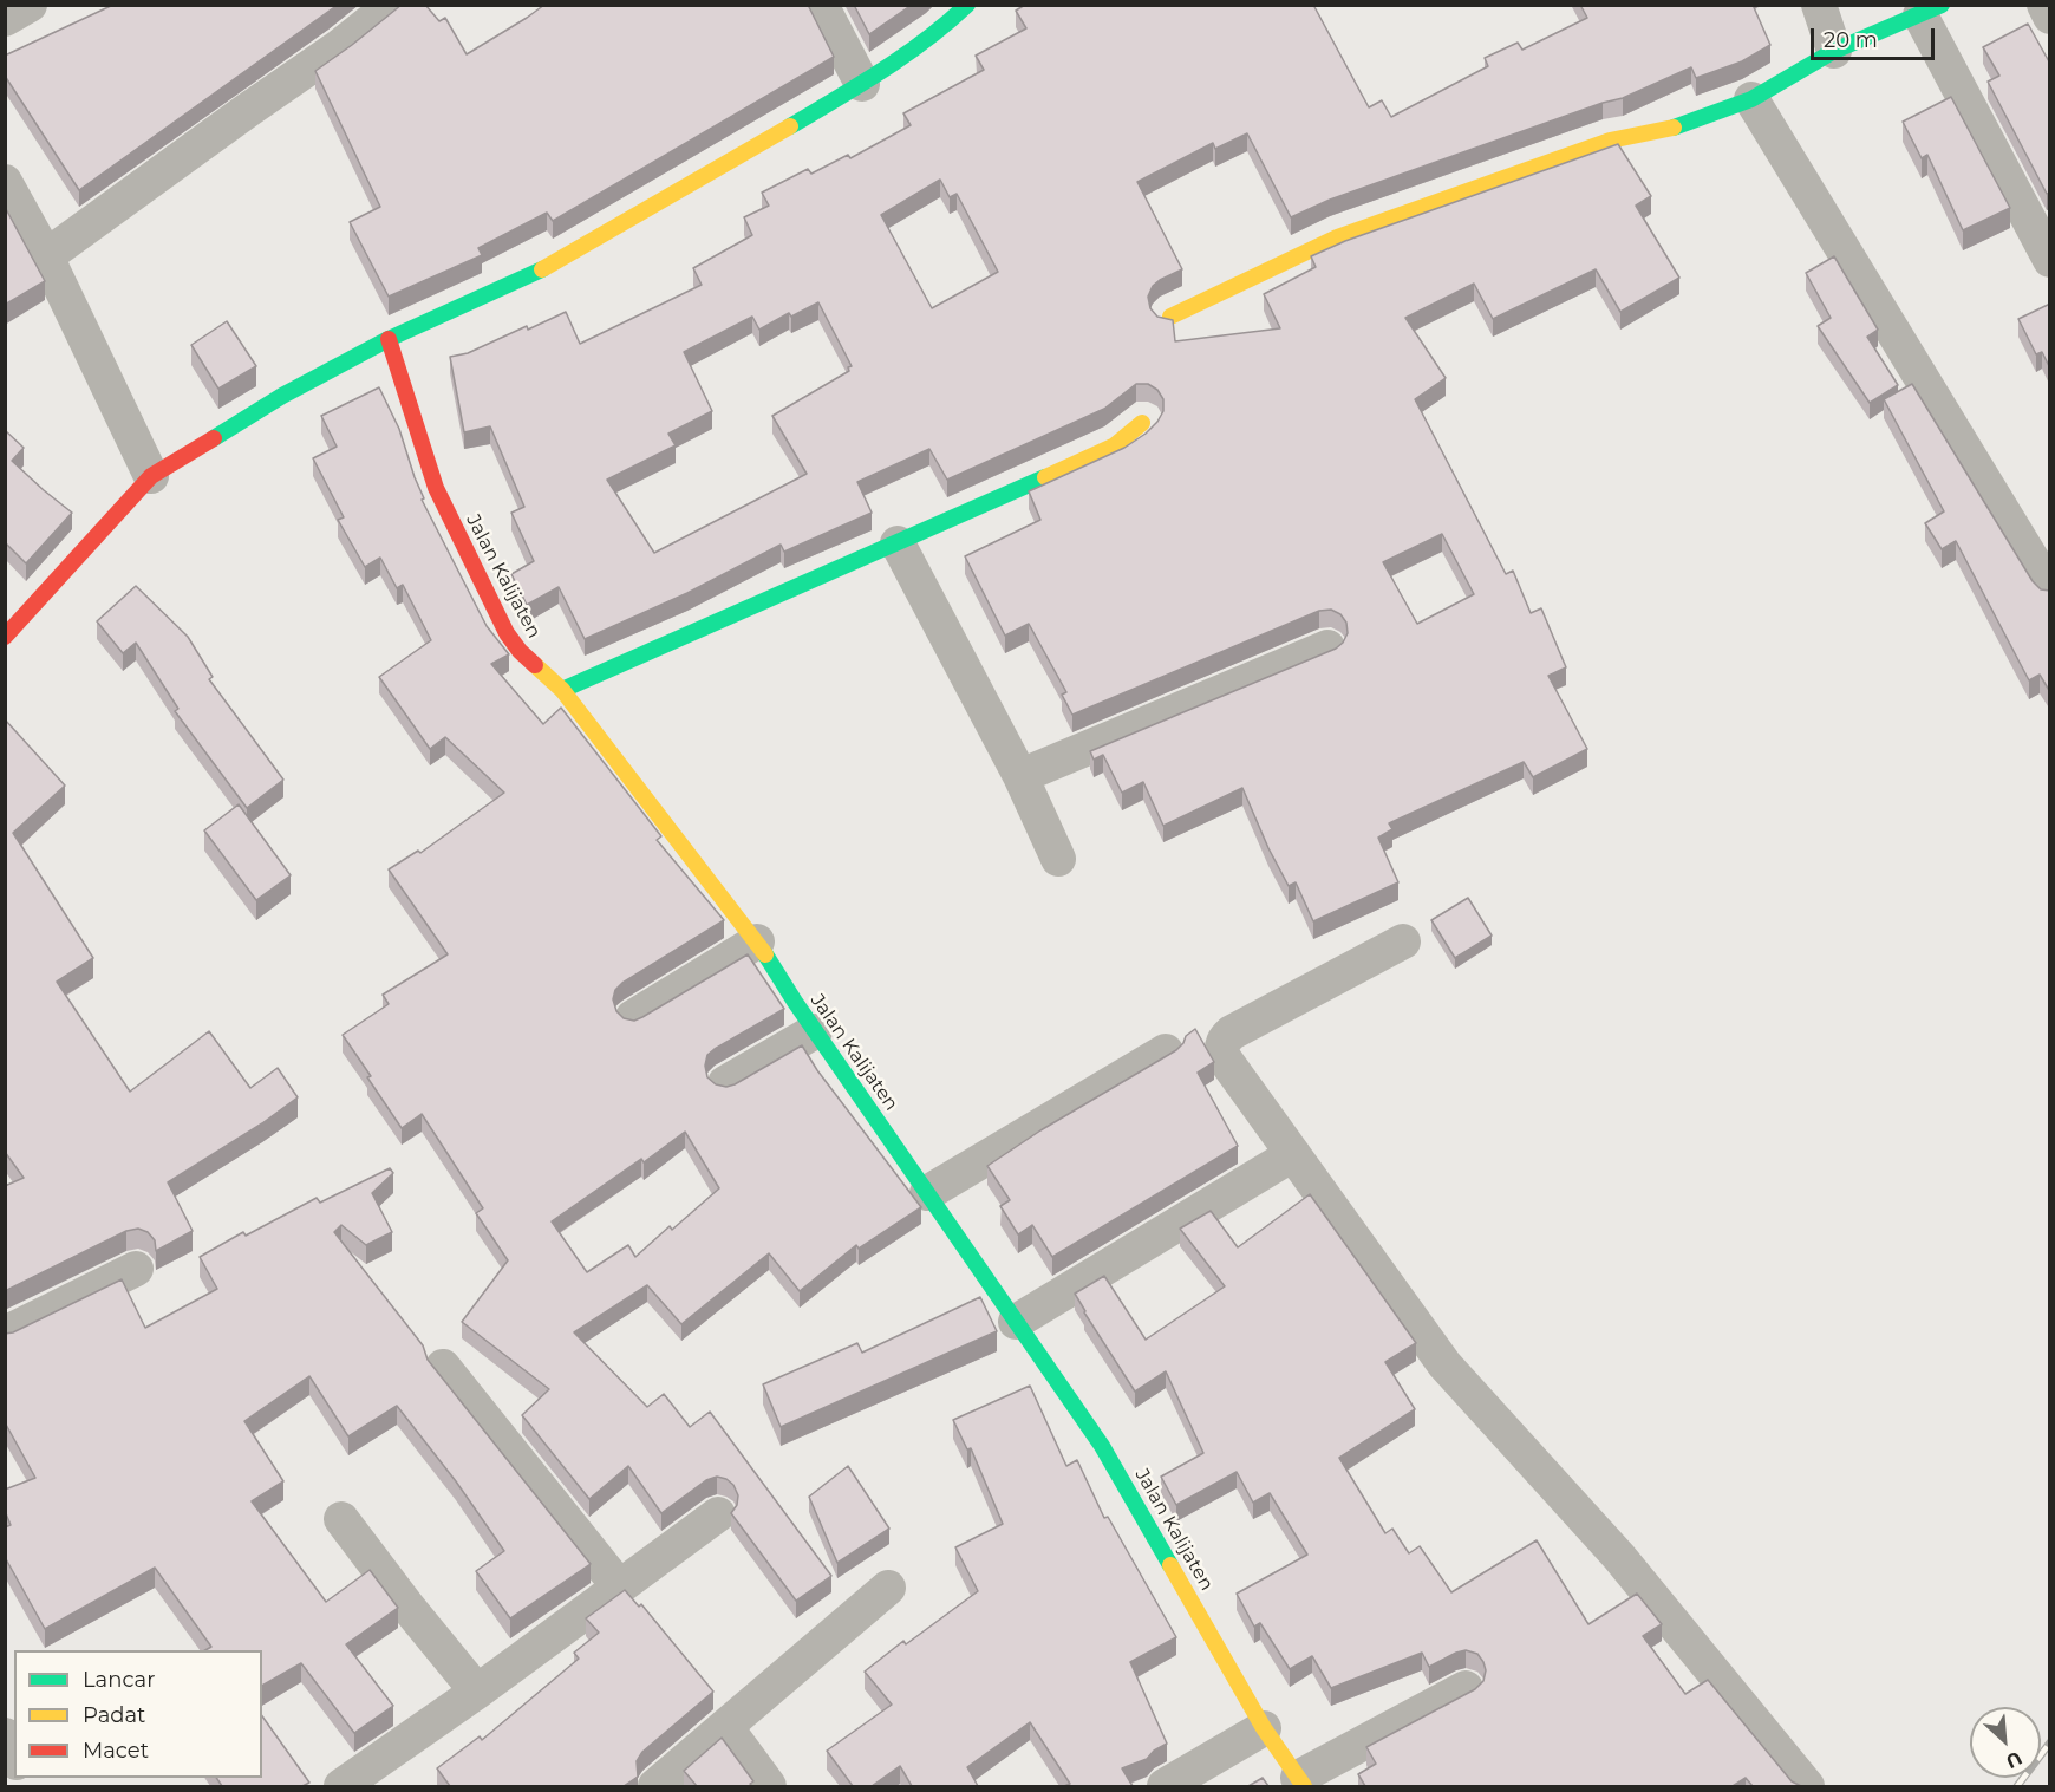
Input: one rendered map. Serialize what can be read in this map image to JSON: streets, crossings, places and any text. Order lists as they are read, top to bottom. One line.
{"streets":{"street":["Jalan Kalijaten"]},"legend":["Lancar","Padat","Macet"],"scale_bar":"20 m","north":"bottom right"}
